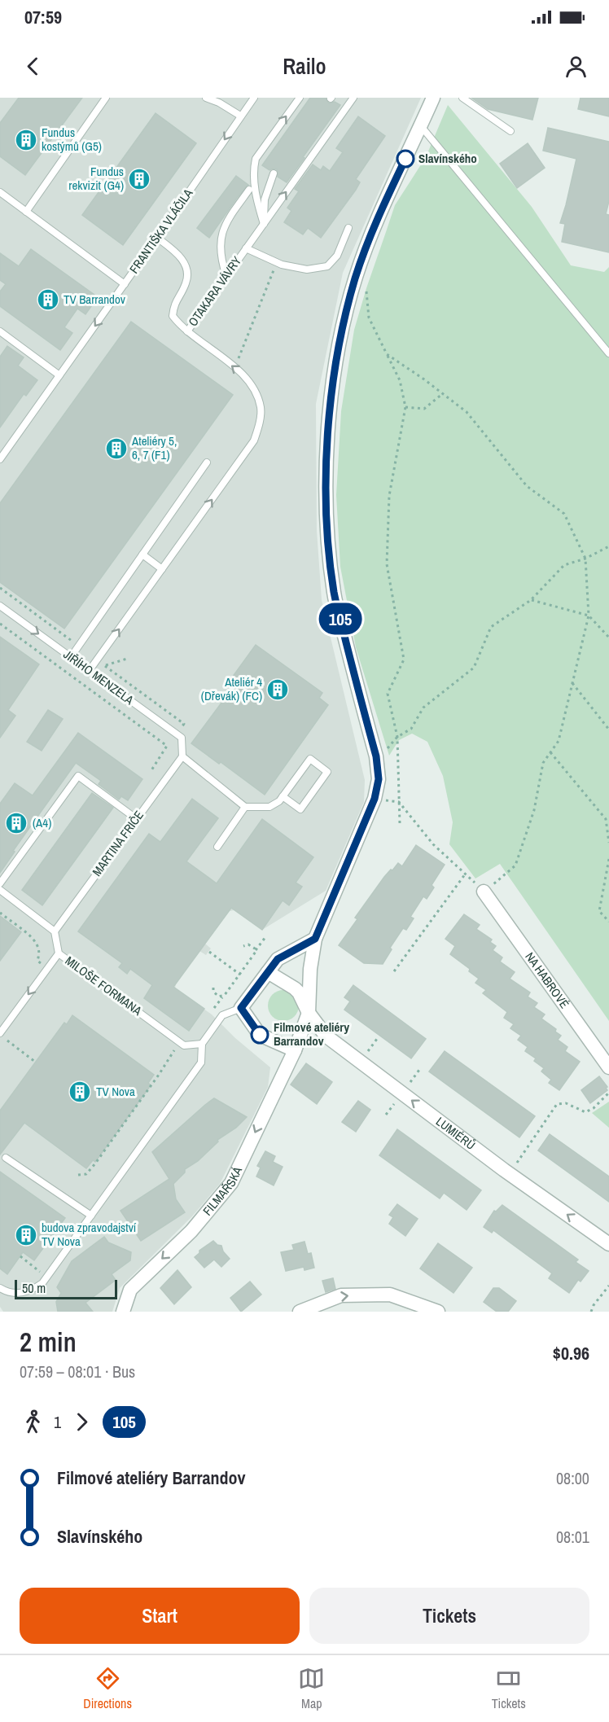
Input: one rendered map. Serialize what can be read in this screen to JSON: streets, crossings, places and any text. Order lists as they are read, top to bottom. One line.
{"streets":{"street":["NA HABROVÉ","LUMIÉRŮ","FILMAŘSKÁ"],"lane":["FRANTIŠKA VLÁČILA","OTAKARA VÁVRY","JIŘÍHO MENZELA","MARTINA FRIČE","MILOŠE FORMANA"]},"crossings":[["OTAKARA VÁVRY","JIŘÍHO MENZELA"],["JIŘÍHO MENZELA","MARTINA FRIČE"],["MARTINA FRIČE","MILOŠE FORMANA"],["LUMIÉRŮ","FILMAŘSKÁ"]],"one_way":["FRANTIŠKA VLÁČILA","JIŘÍHO MENZELA","LUMIÉRŮ","FILMAŘSKÁ"],"places":{"building":["Fundus kostýmů (G5)","Fundus rekvizit (G4)","TV Barrandov","Ateliéry 5, 6, 7 (F1)","Ateliér 4 (Dřevák) (FC)","(A4)","TV Nova","budova zpravodajství TV Nova"],"other":["Slavínského","Filmové ateliéry Barrandov"]},"lines":["bus line 105"],"scale_bar":"50 m","page":{"status":"07:59","header":"Railo","on_map":"105","scale":"50 m","heading":["2 min","07:59 – 08:01 · Bus","$0.96"],"legs":["1","105"],"list":[{"name":"Filmové ateliéry Barrandov","value":"08:00"},{"name":"Slavínského","value":"08:01"}],"buttons":["Start","Tickets"],"tabs":["Directions","Map","Tickets"]}}
